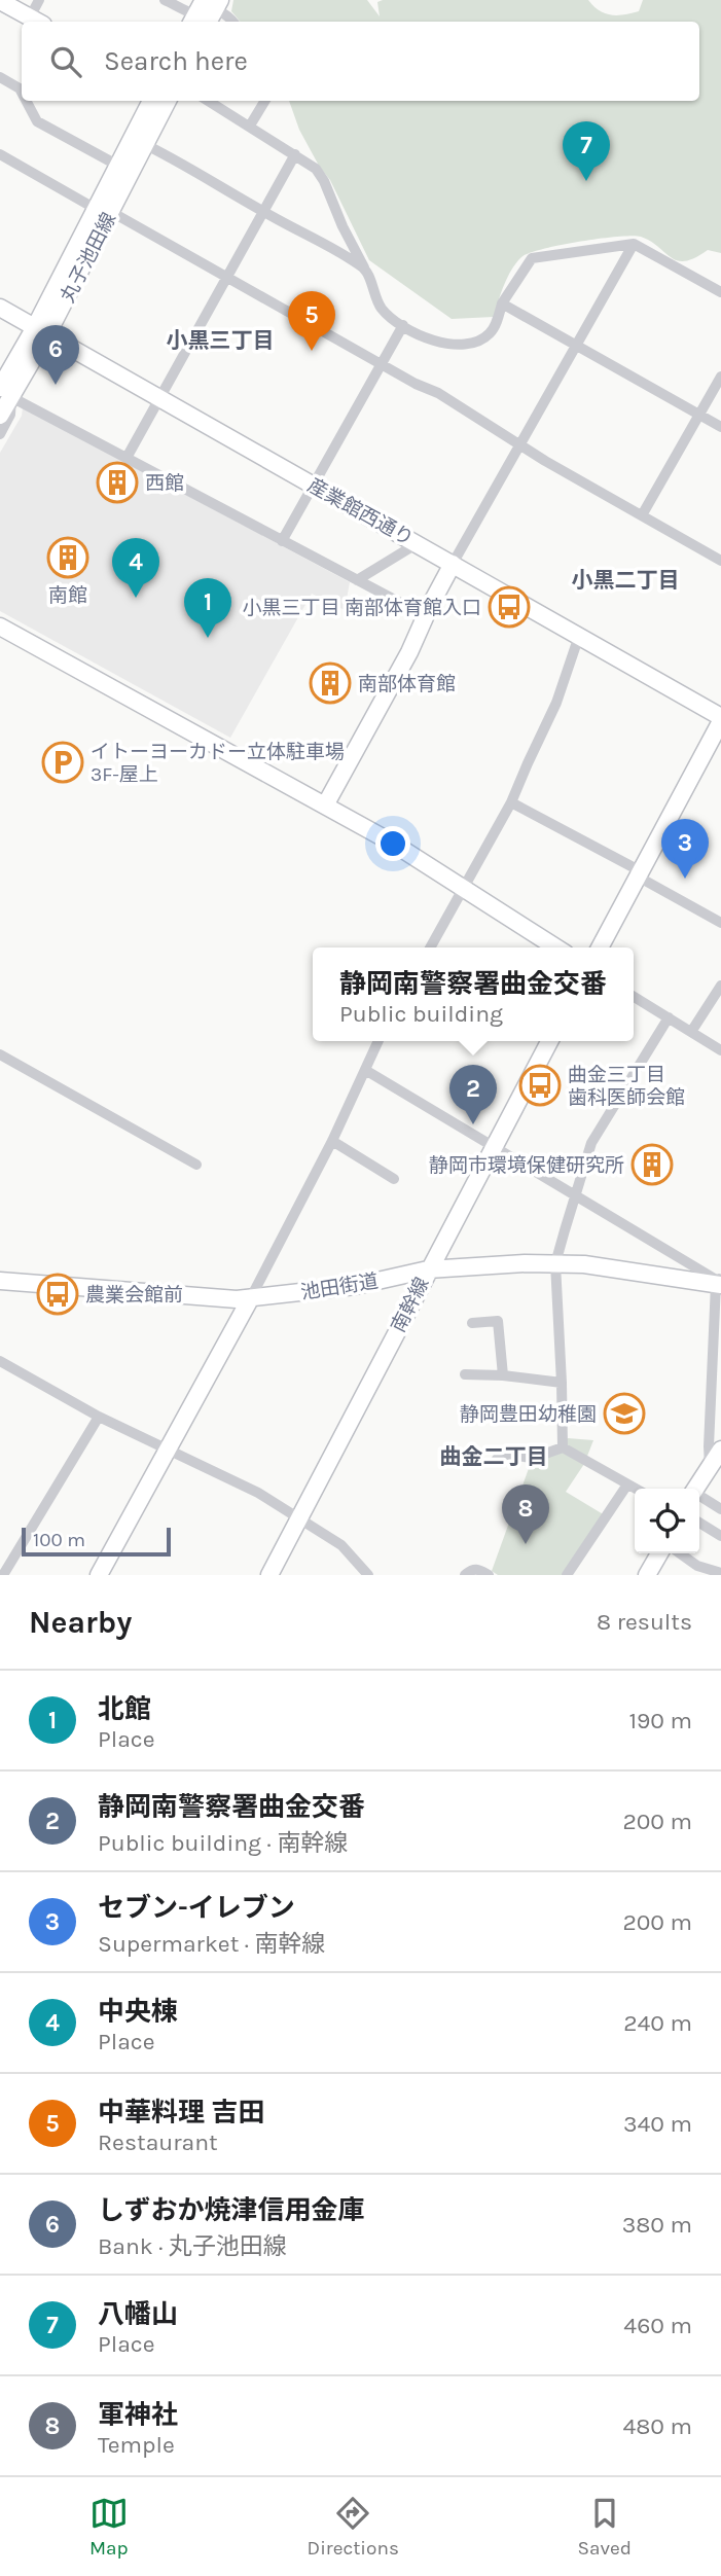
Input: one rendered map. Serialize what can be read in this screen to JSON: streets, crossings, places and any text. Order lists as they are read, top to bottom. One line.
{"streets":{"street":["丸子池田線","産業館西通り","池田街道","南幹線"]},"crossings":[["丸子池田線","産業館西通り"],["池田街道","南幹線"]],"districts":["小黒三丁目","小黒二丁目","曲金二丁目"],"places":{"building":["西館","南館","南部体育館","静岡市環境保健研究所"],"bus stop":["小黒三丁目 南部体育館入口","曲金三丁目 歯科医師会館","農業会館前"],"parking":["イトーヨーカドー立体駐車場 3F-屋上"],"school or university":["静岡豊田幼稚園"]},"scale_bar":"100 m","page":{"search":"Search here","pins":["7","5","6","4","1","3","2","8"],"popup":["静岡南警察署曲金交番","Public building"],"scale":"100 m","heading":["Nearby","8 results"],"list":[{"mark":"1","name":"北館","note":"Place","value":"190 m"},{"mark":"2","name":"静岡南警察署曲金交番","note":"Public building · 南幹線","value":"200 m"},{"mark":"3","name":"セブン-イレブン","note":"Supermarket · 南幹線","value":"200 m"},{"mark":"4","name":"中央棟","note":"Place","value":"240 m"},{"mark":"5","name":"中華料理 吉田","note":"Restaurant","value":"340 m"},{"mark":"6","name":"しずおか焼津信用金庫","note":"Bank · 丸子池田線","value":"380 m"},{"mark":"7","name":"八幡山","note":"Place","value":"460 m"},{"mark":"8","name":"軍神社","note":"Temple","value":"480 m"}],"nav":["Map","Directions","Saved"]}}
